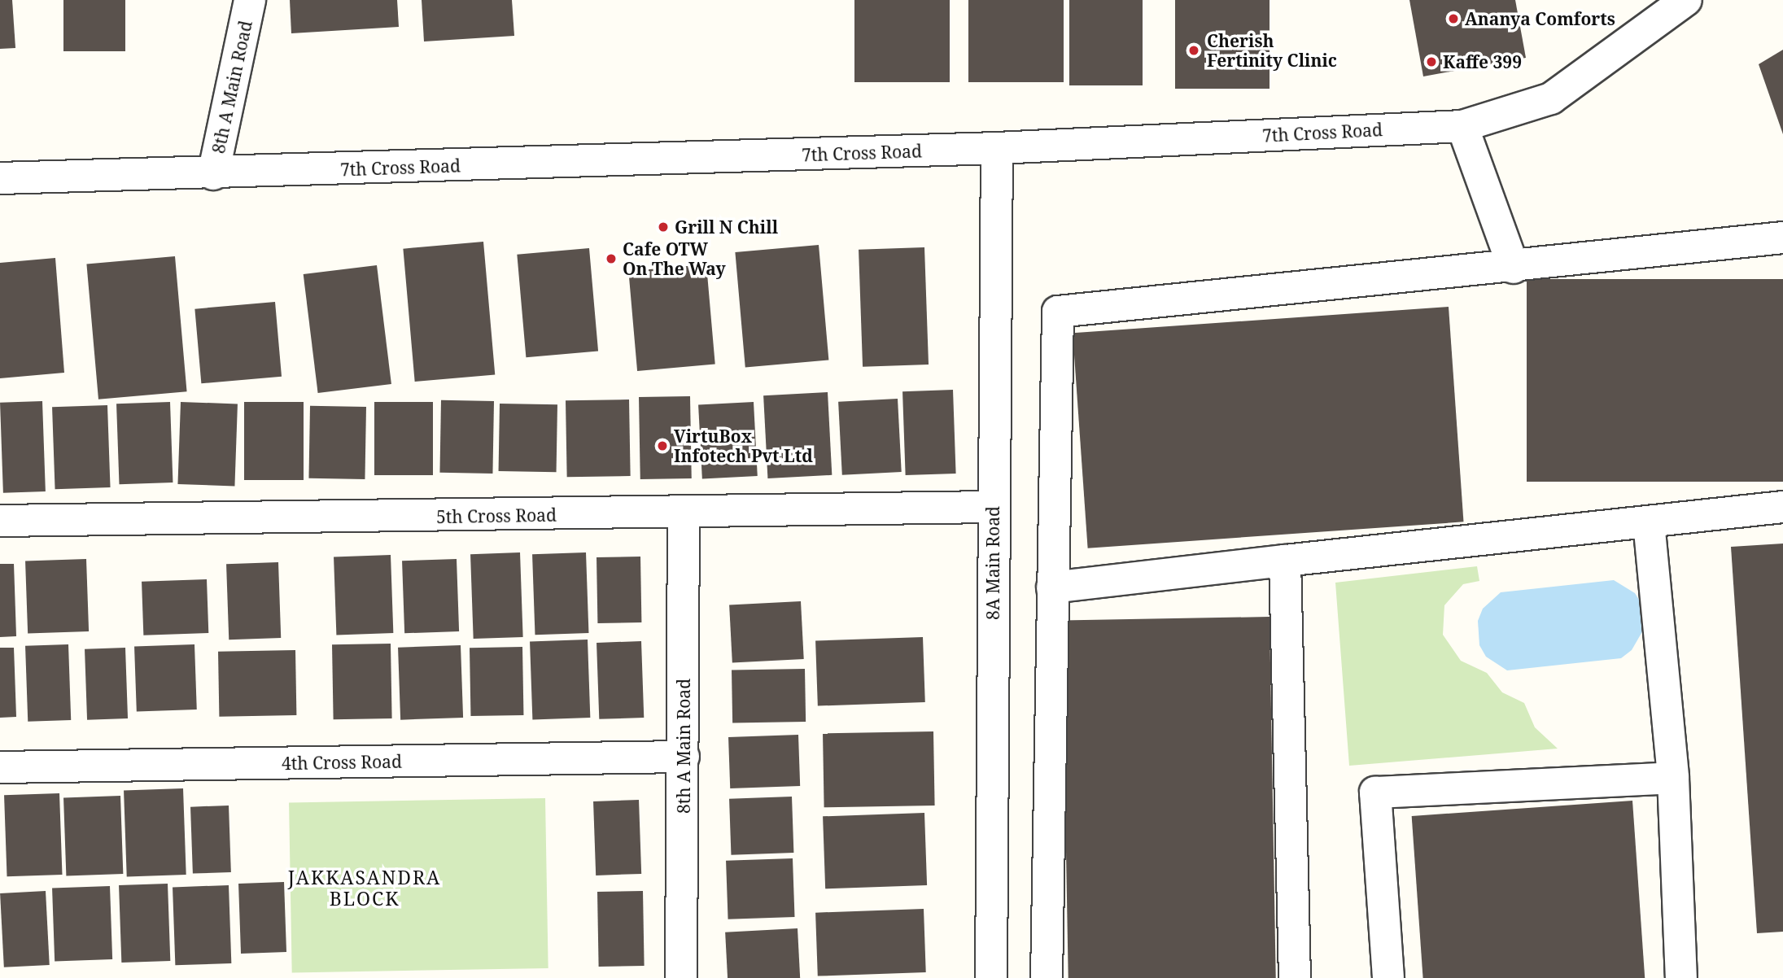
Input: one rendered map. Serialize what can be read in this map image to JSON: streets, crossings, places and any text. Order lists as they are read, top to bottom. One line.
{"streets":{"street":["8th A Main Road","7th Cross Road","5th Cross Road","8A Main Road","4th Cross Road"]},"crossings":[["8th A Main Road","7th Cross Road"],["8th A Main Road","5th Cross Road"],["8th A Main Road","4th Cross Road"],["7th Cross Road","8A Main Road"],["5th Cross Road","8A Main Road"]],"districts":["JAKKASANDRA BLOCK"],"places":["Ananya Comforts","Cherish Fertinity Clinic","Kaffe 399","Grill N Chill","Cafe OTW On The Way","VirtuBox Infotech Pvt Ltd"]}
